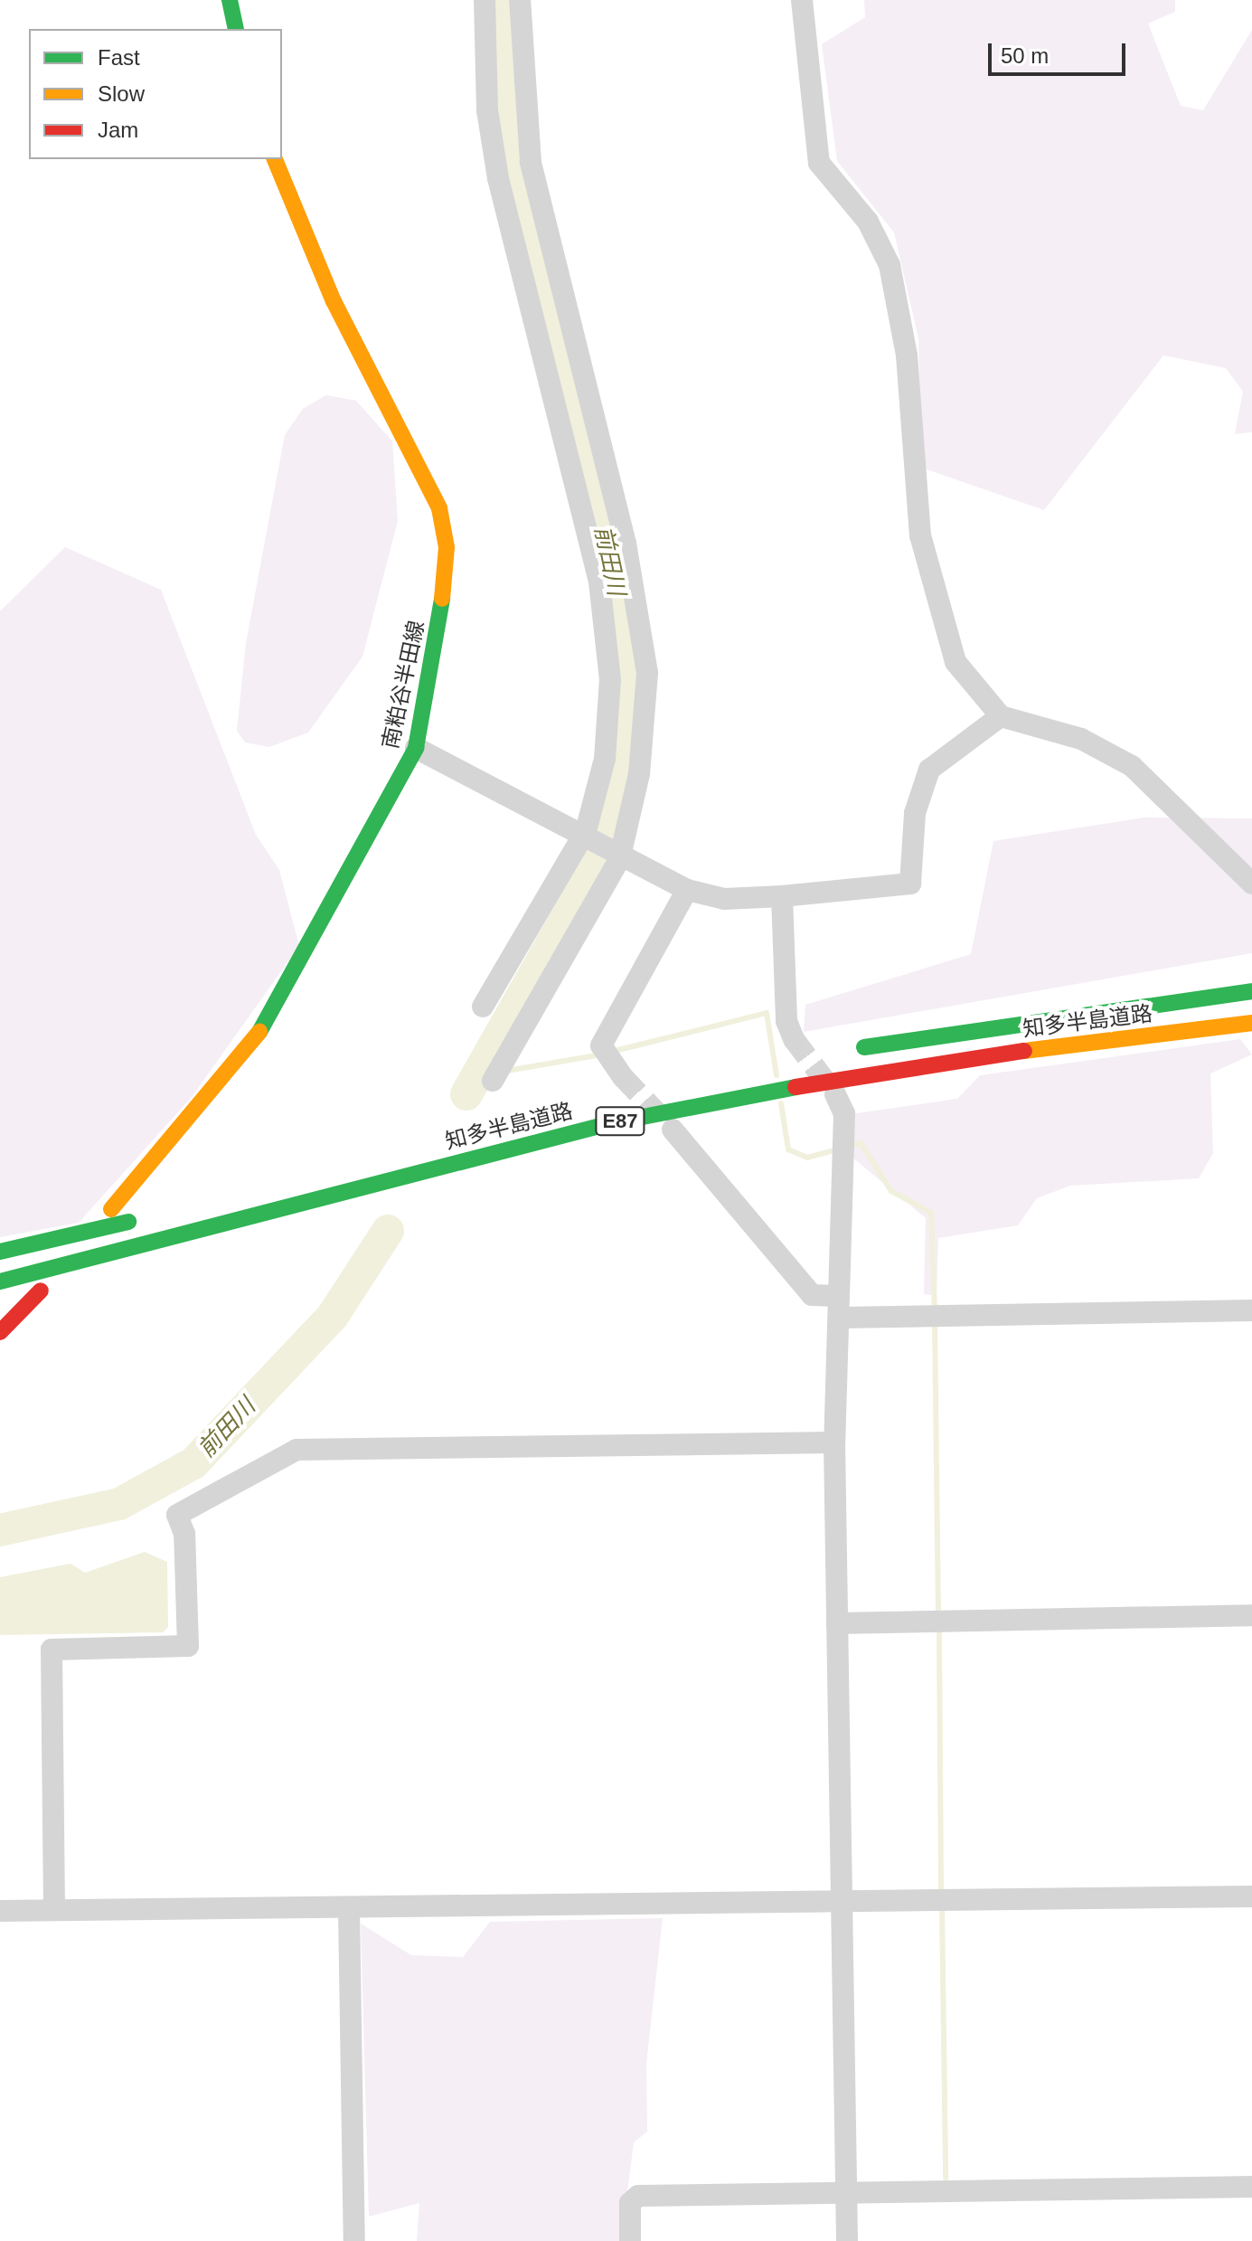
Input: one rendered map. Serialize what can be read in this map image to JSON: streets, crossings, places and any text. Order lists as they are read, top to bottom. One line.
{"streets":{"main road":["南粕谷半田線","知多半島道路","E87"]},"water":["前田川"],"legend":["Fast","Slow","Jam"],"scale_bar":"50 m"}
